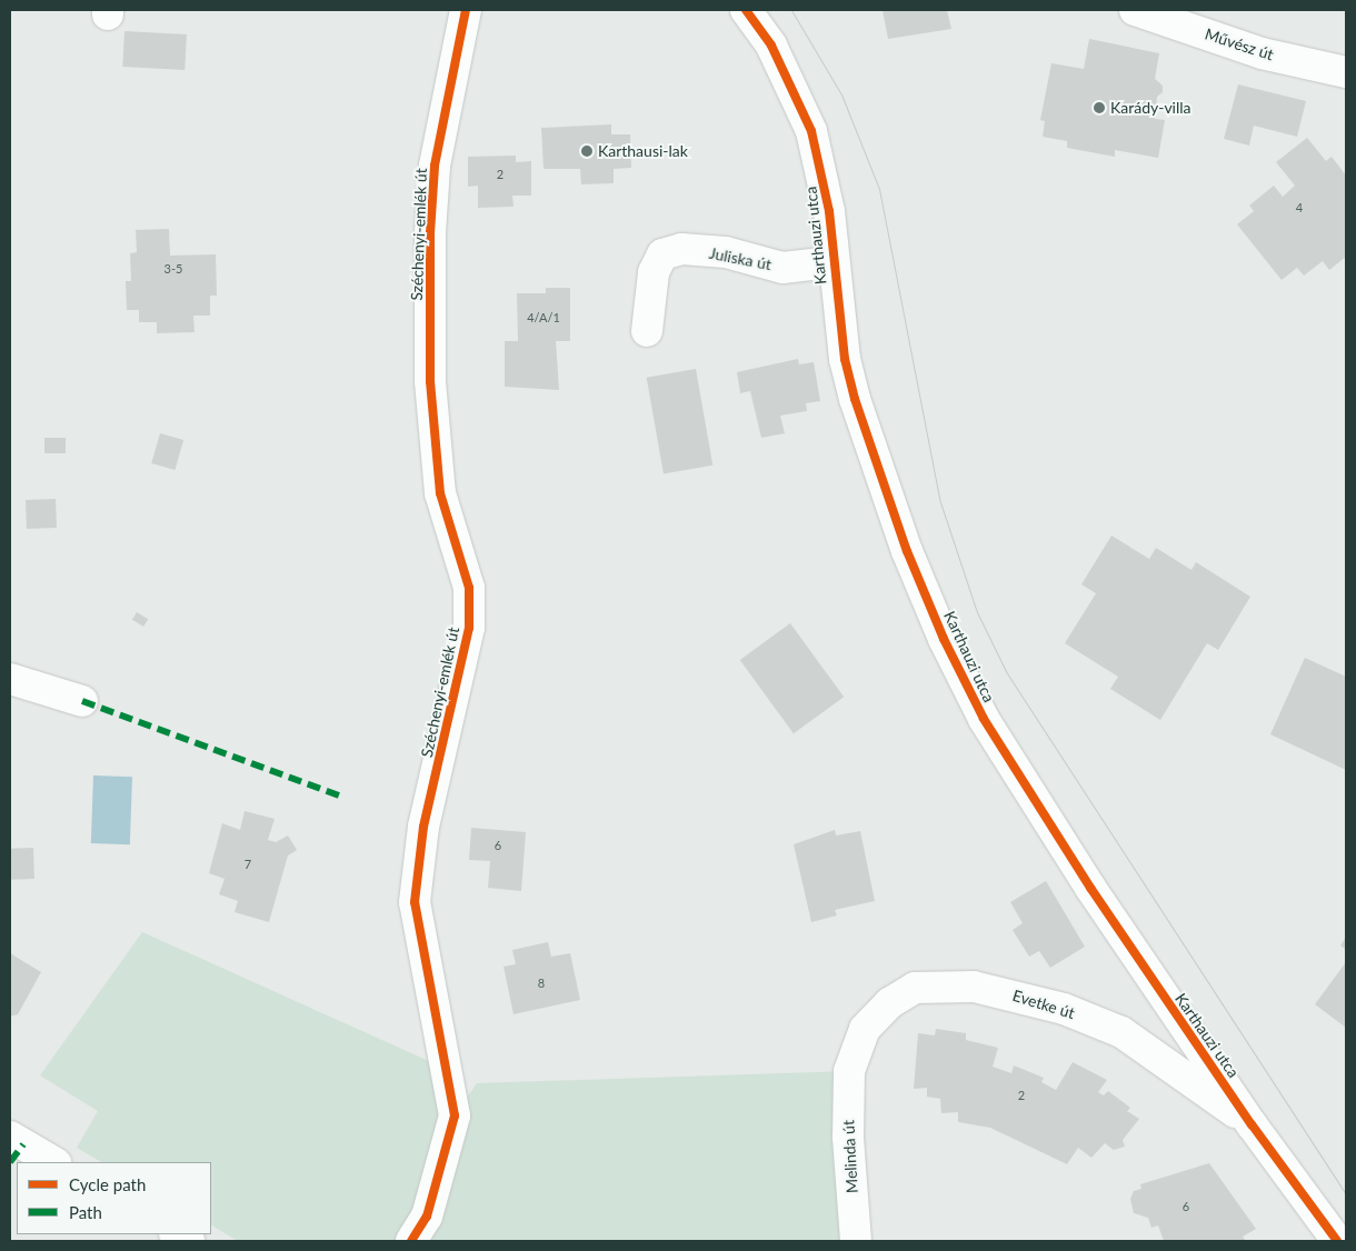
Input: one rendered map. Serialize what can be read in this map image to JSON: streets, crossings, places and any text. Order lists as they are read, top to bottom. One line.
{"streets":{"street":["Művész út","Széchenyi-emlék út","Karthauzi utca","Juliska út","Evetke út","Melinda út"]},"crossings":[["Karthauzi utca","Juliska út"],["Karthauzi utca","Evetke út"],["Evetke út","Melinda út"]],"places":["Karády-villa","Karthausi-lak"],"house_numbers":["2","4","3-5","4/A/1","6","7","8","2","6"],"legend":["Cycle path","Path"]}
